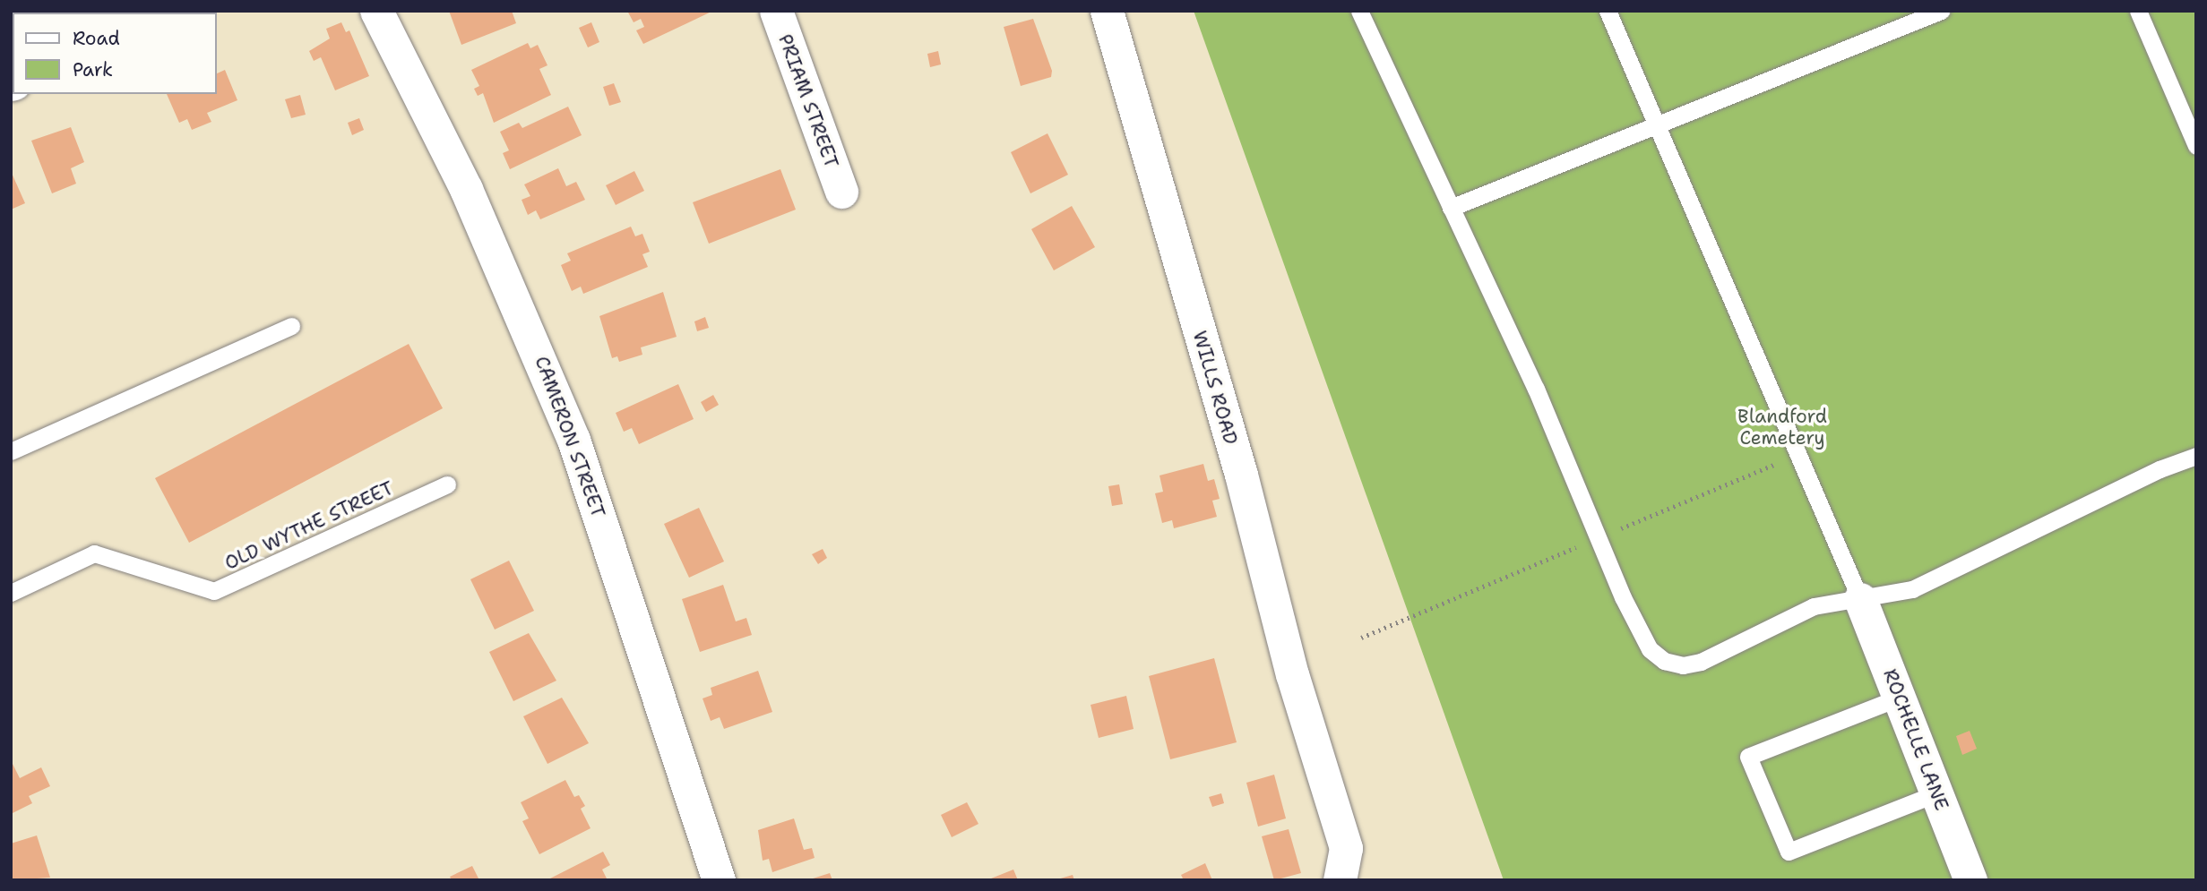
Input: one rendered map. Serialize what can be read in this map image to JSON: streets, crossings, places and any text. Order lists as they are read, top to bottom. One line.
{"streets":{"street":["PRIAM STREET","WILLS ROAD","CAMERON STREET","ROCHELLE LANE"],"lane":["OLD WYTHE STREET"]},"parks":["Blandford Cemetery"],"legend":["Road","Park"]}
